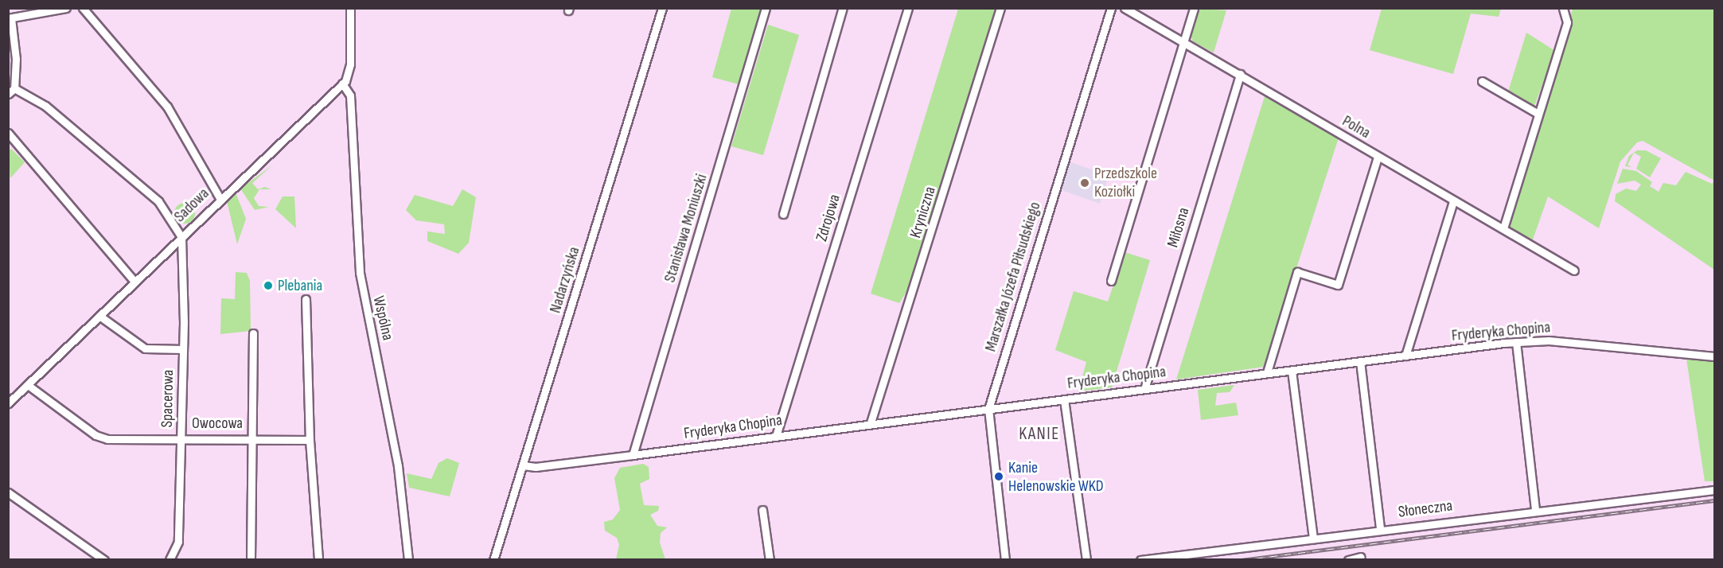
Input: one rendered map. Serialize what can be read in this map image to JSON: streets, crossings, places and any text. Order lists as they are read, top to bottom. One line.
{"streets":{"street":["Polna","Sadowa","Kryniczna","Zdrojowa","Miłosna","Stanisława Moniuszki","Marszałka Józefa Piłsudskiego","Nadarzyńska","Wspólna","Fryderyka Chopina","Spacerowa","Owocowa","Słoneczna"]},"crossings":[["Polna","Miłosna"],["Sadowa","Wspólna"],["Sadowa","Spacerowa"],["Sadowa","Owocowa"],["Kryniczna","Fryderyka Chopina"],["Zdrojowa","Fryderyka Chopina"],["Miłosna","Fryderyka Chopina"],["Stanisława Moniuszki","Fryderyka Chopina"],["Marszałka Józefa Piłsudskiego","Fryderyka Chopina"],["Nadarzyńska","Fryderyka Chopina"],["Spacerowa","Owocowa"]],"districts":["KANIE"],"places":["Przedszkole Koziołki","Plebania","Kanie Helenowskie WKD"]}
